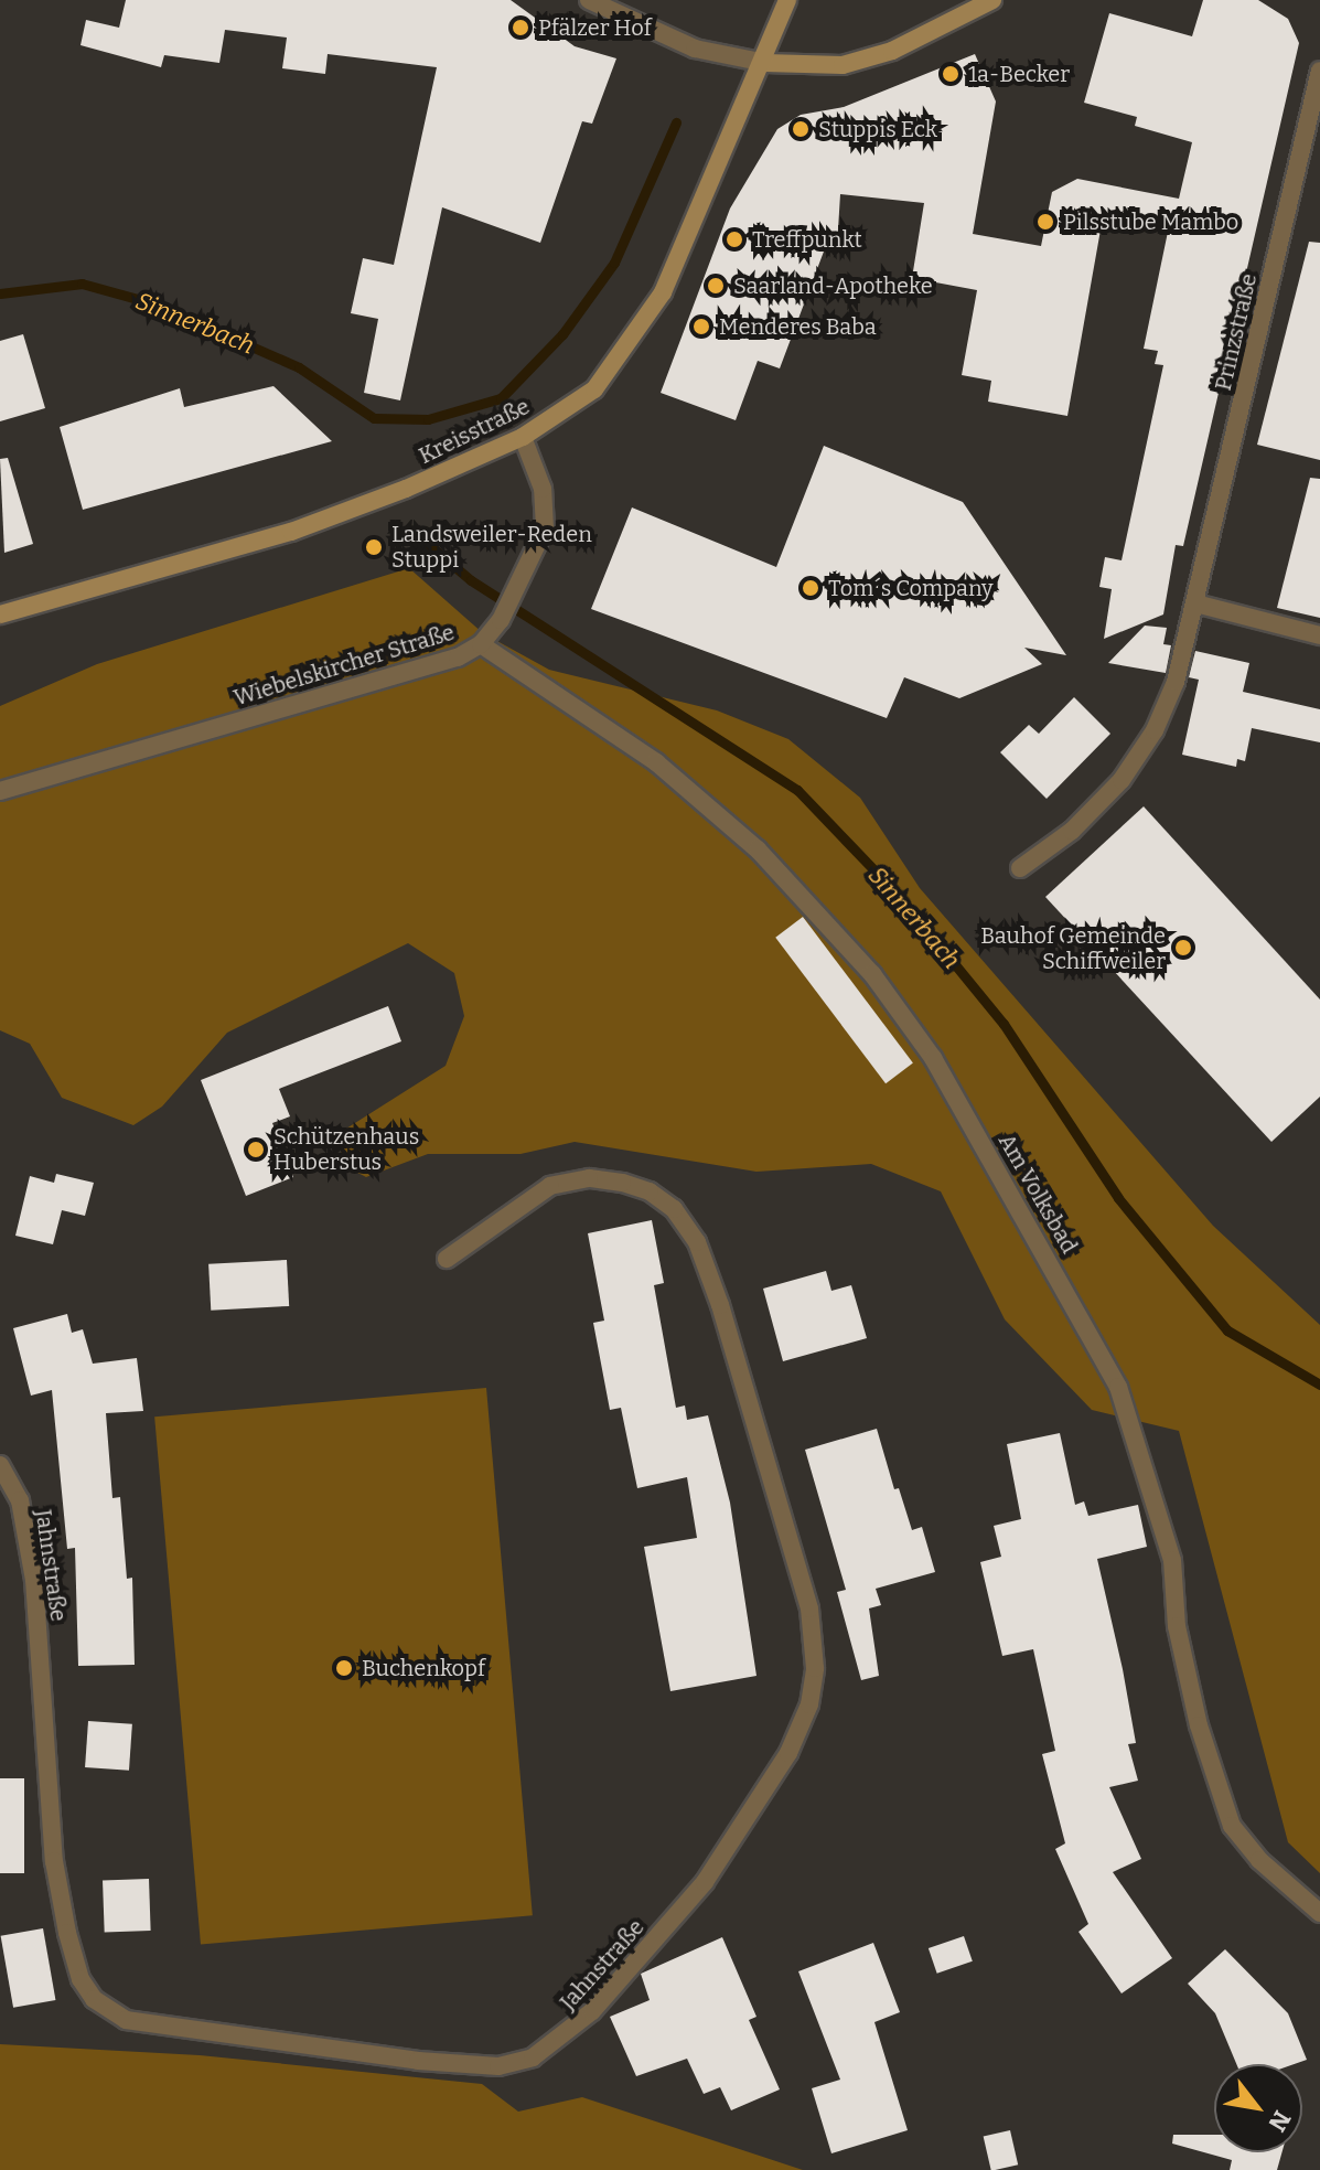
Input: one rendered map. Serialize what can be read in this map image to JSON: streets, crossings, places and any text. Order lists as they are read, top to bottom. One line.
{"streets":{"main road":["Kreisstraße"],"street":["Prinzstraße","Wiebelskircher Straße","Am Volksbad","Jahnstraße"]},"crossings":[["Kreisstraße","Wiebelskircher Straße"],["Wiebelskircher Straße","Am Volksbad"]],"water":["Sinnerbach"],"places":["Pfälzer Hof","1a-Becker","Stuppis Eck","Pilsstube Mambo","Treffpunkt","Saarland-Apotheke","Menderes Baba","Landsweiler-Reden Stuppi","Tom´s Company","Bauhof Gemeinde Schiffweiler","Schützenhaus Huberstus","Buchenkopf"],"north":"bottom right"}
